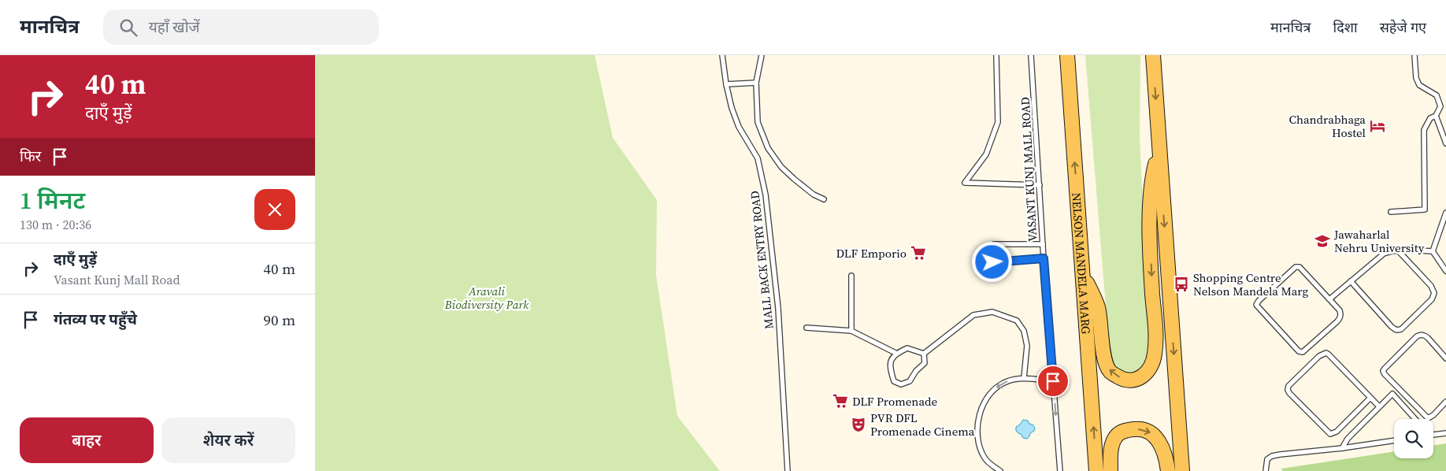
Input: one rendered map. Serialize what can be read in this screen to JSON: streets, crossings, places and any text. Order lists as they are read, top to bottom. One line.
{"streets":{"main road":["NELSON MANDELA MARG"],"lane":["VASANT KUNJ MALL ROAD","MALL BACK ENTRY ROAD"]},"parks":["Aravali Biodiversity Park"],"places":{"hotel":["Chandrabhaga Hostel"],"school or university":["Jawaharlal Nehru University"],"supermarket":["DLF Emporio","DLF Promenade"],"bus stop":["Shopping Centre Nelson Mandela Marg"],"theatre":["PVR DFL Promenade Cinema"]},"page":{"header":"मानचित्र","search":"यहाँ खोजें","nav":["मानचित्र","दिशा","सहेजे गए"],"turn":["40 m","दाएँ मुड़ें"],"then":"फिर","heading":["1 मिनट","130 m · 20:36"],"list":[{"name":"दाएँ मुड़ें","note":"Vasant Kunj Mall Road","value":"40 m"},{"name":"गंतव्य पर पहुँचे","value":"90 m"}],"buttons":["बाहर","शेयर करें"]}}
